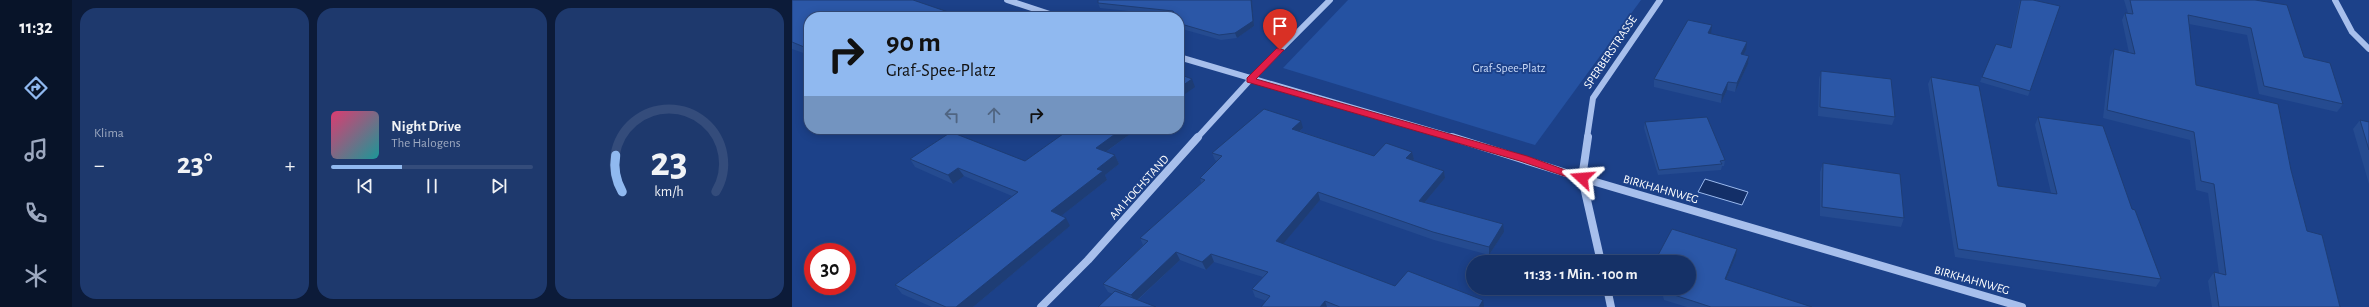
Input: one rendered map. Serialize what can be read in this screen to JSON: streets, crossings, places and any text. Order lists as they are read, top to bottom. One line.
{"streets":{"street":["SPERBERSTRASSE","AM HOCHSTAND","BIRKHAHNWEG"]},"crossings":[["SPERBERSTRASSE","BIRKHAHNWEG"],["AM HOCHSTAND","BIRKHAHNWEG"]],"parks":["Graf-Spee-Platz"],"page":{"tabs":"11:32","tile":"Klima","turn":["90 m","Graf-Spee-Platz"],"song":["Night Drive","The Halogens"],"heat":["−","23°","+"],"limit":"30","trip":"11:33 · 1 Min. · 100 m","gauge":["23","km/h"]}}
